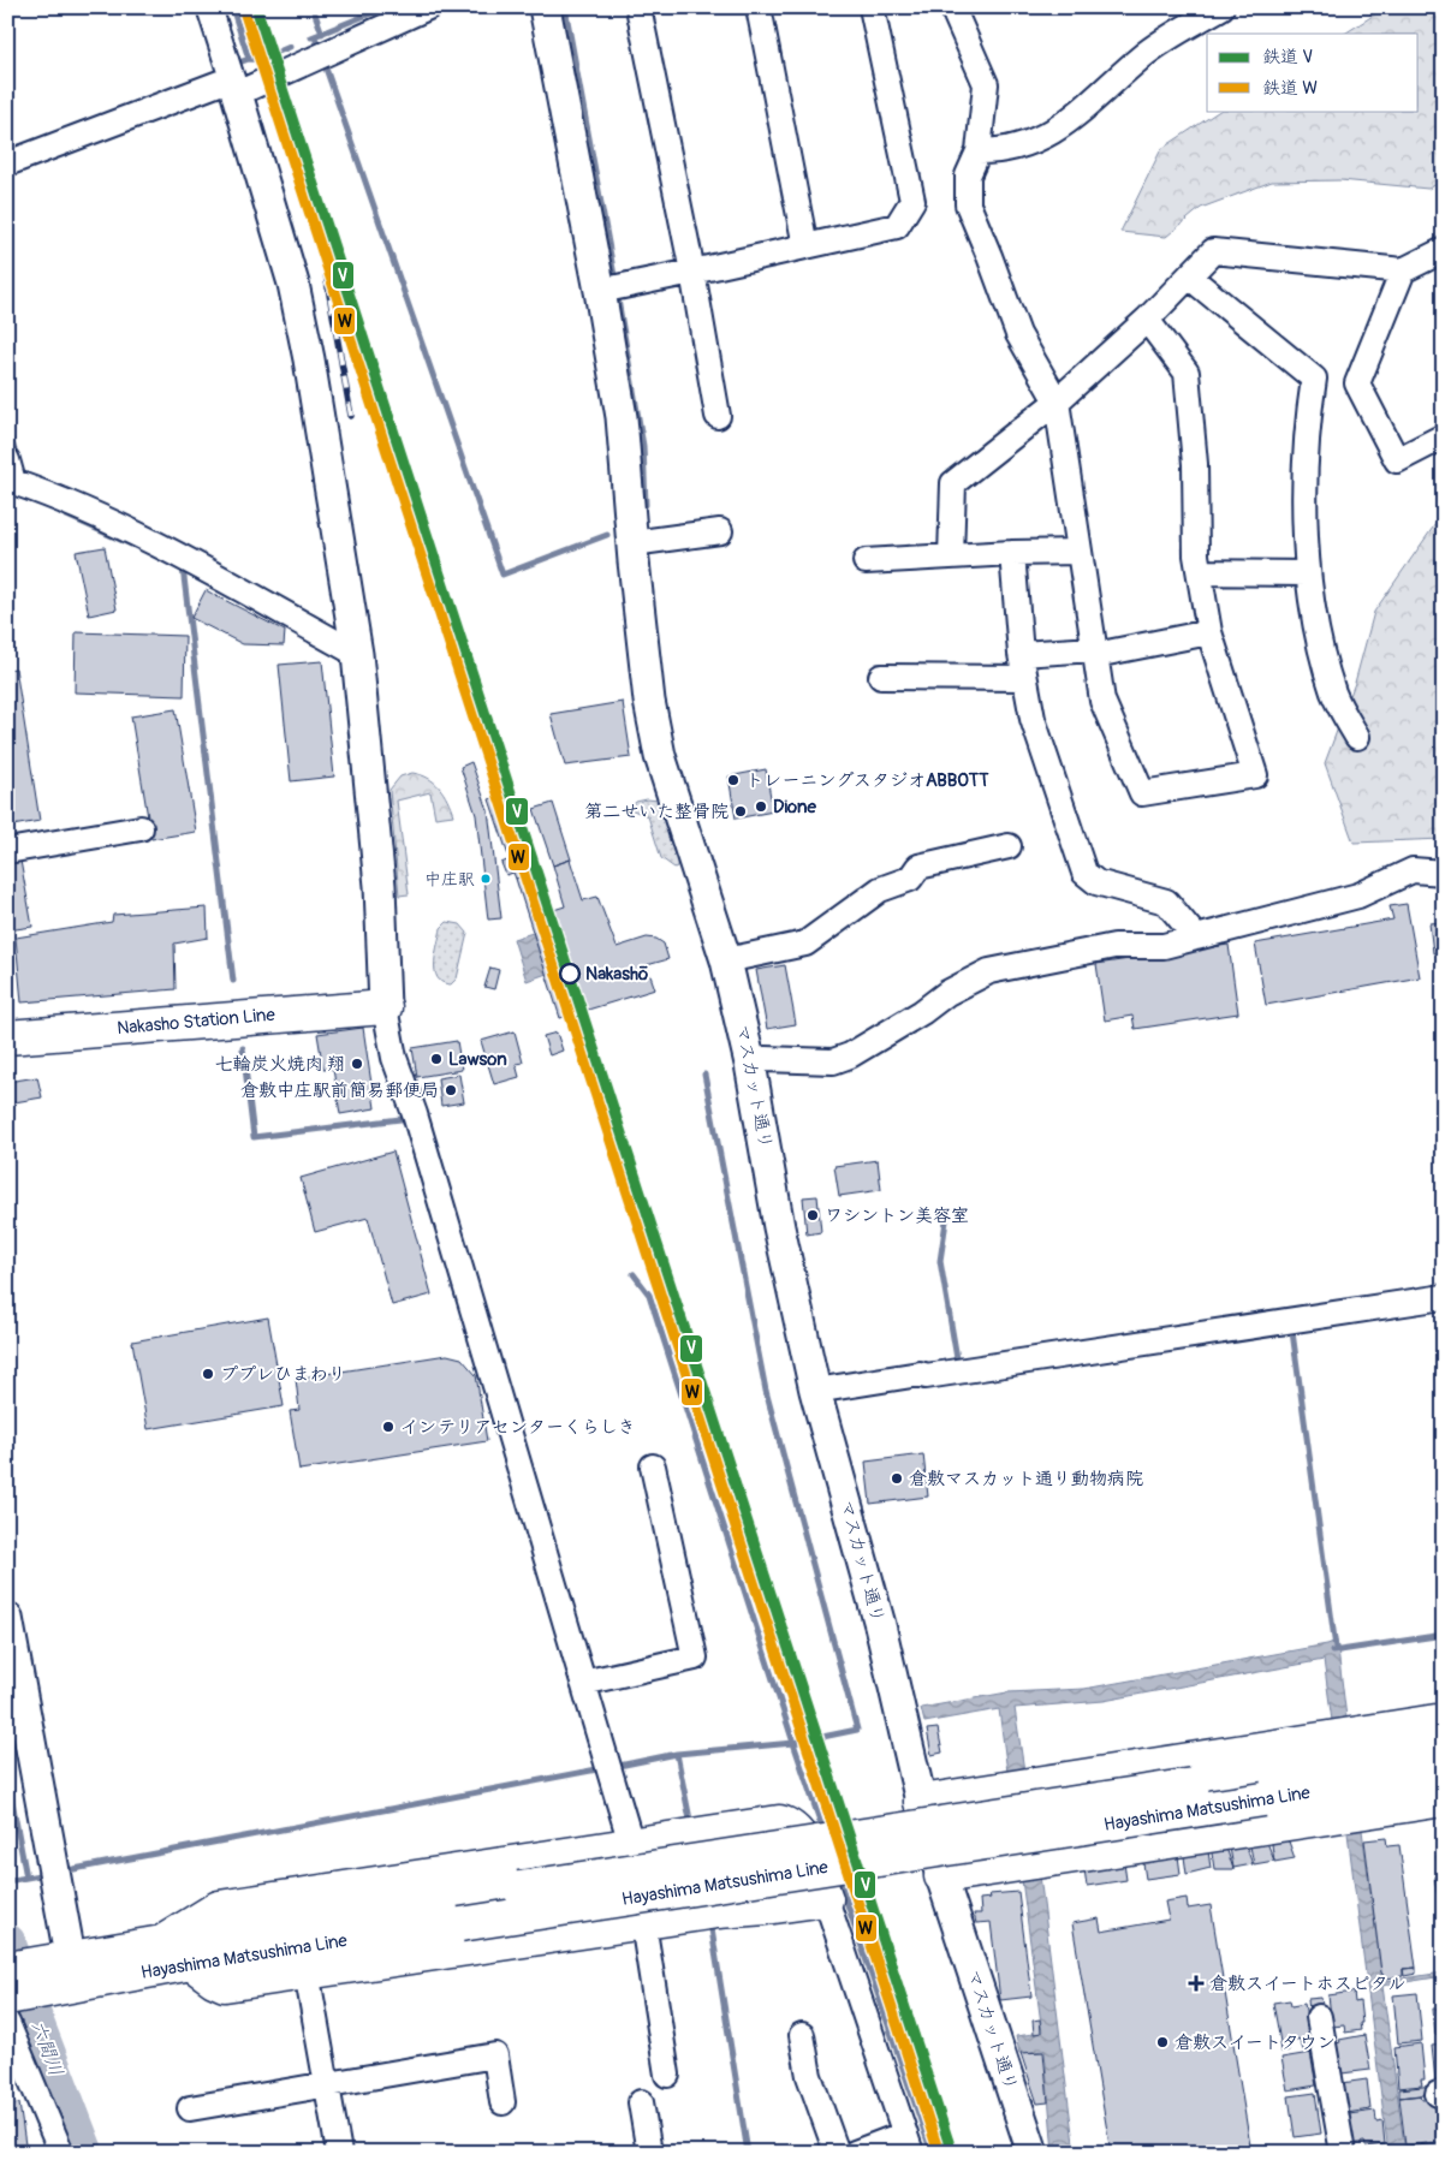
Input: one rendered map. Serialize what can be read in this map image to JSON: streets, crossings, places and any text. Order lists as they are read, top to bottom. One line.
{"streets":{"main road":["Nakasho Station Line","Hayashima Matsushima Line"],"street":["マスカット通り"]},"water":["六間川"],"places":{"other":["トレーニングスタジオABBOTT","Dione","第二せいた整骨院","中庄駅","Nakashō","Lawson","七輪炭火焼肉 翔","倉敷中庄駅前簡易郵便局","ワシントン美容室","ププレひまわり","インテリアセンターくらしき","倉敷マスカット通り動物病院","倉敷スイートタウン"],"health":["倉敷スイートホスピタル"]},"lines":["rail line V","rail line W"],"legend":["鉄道 V","鉄道 W"]}
